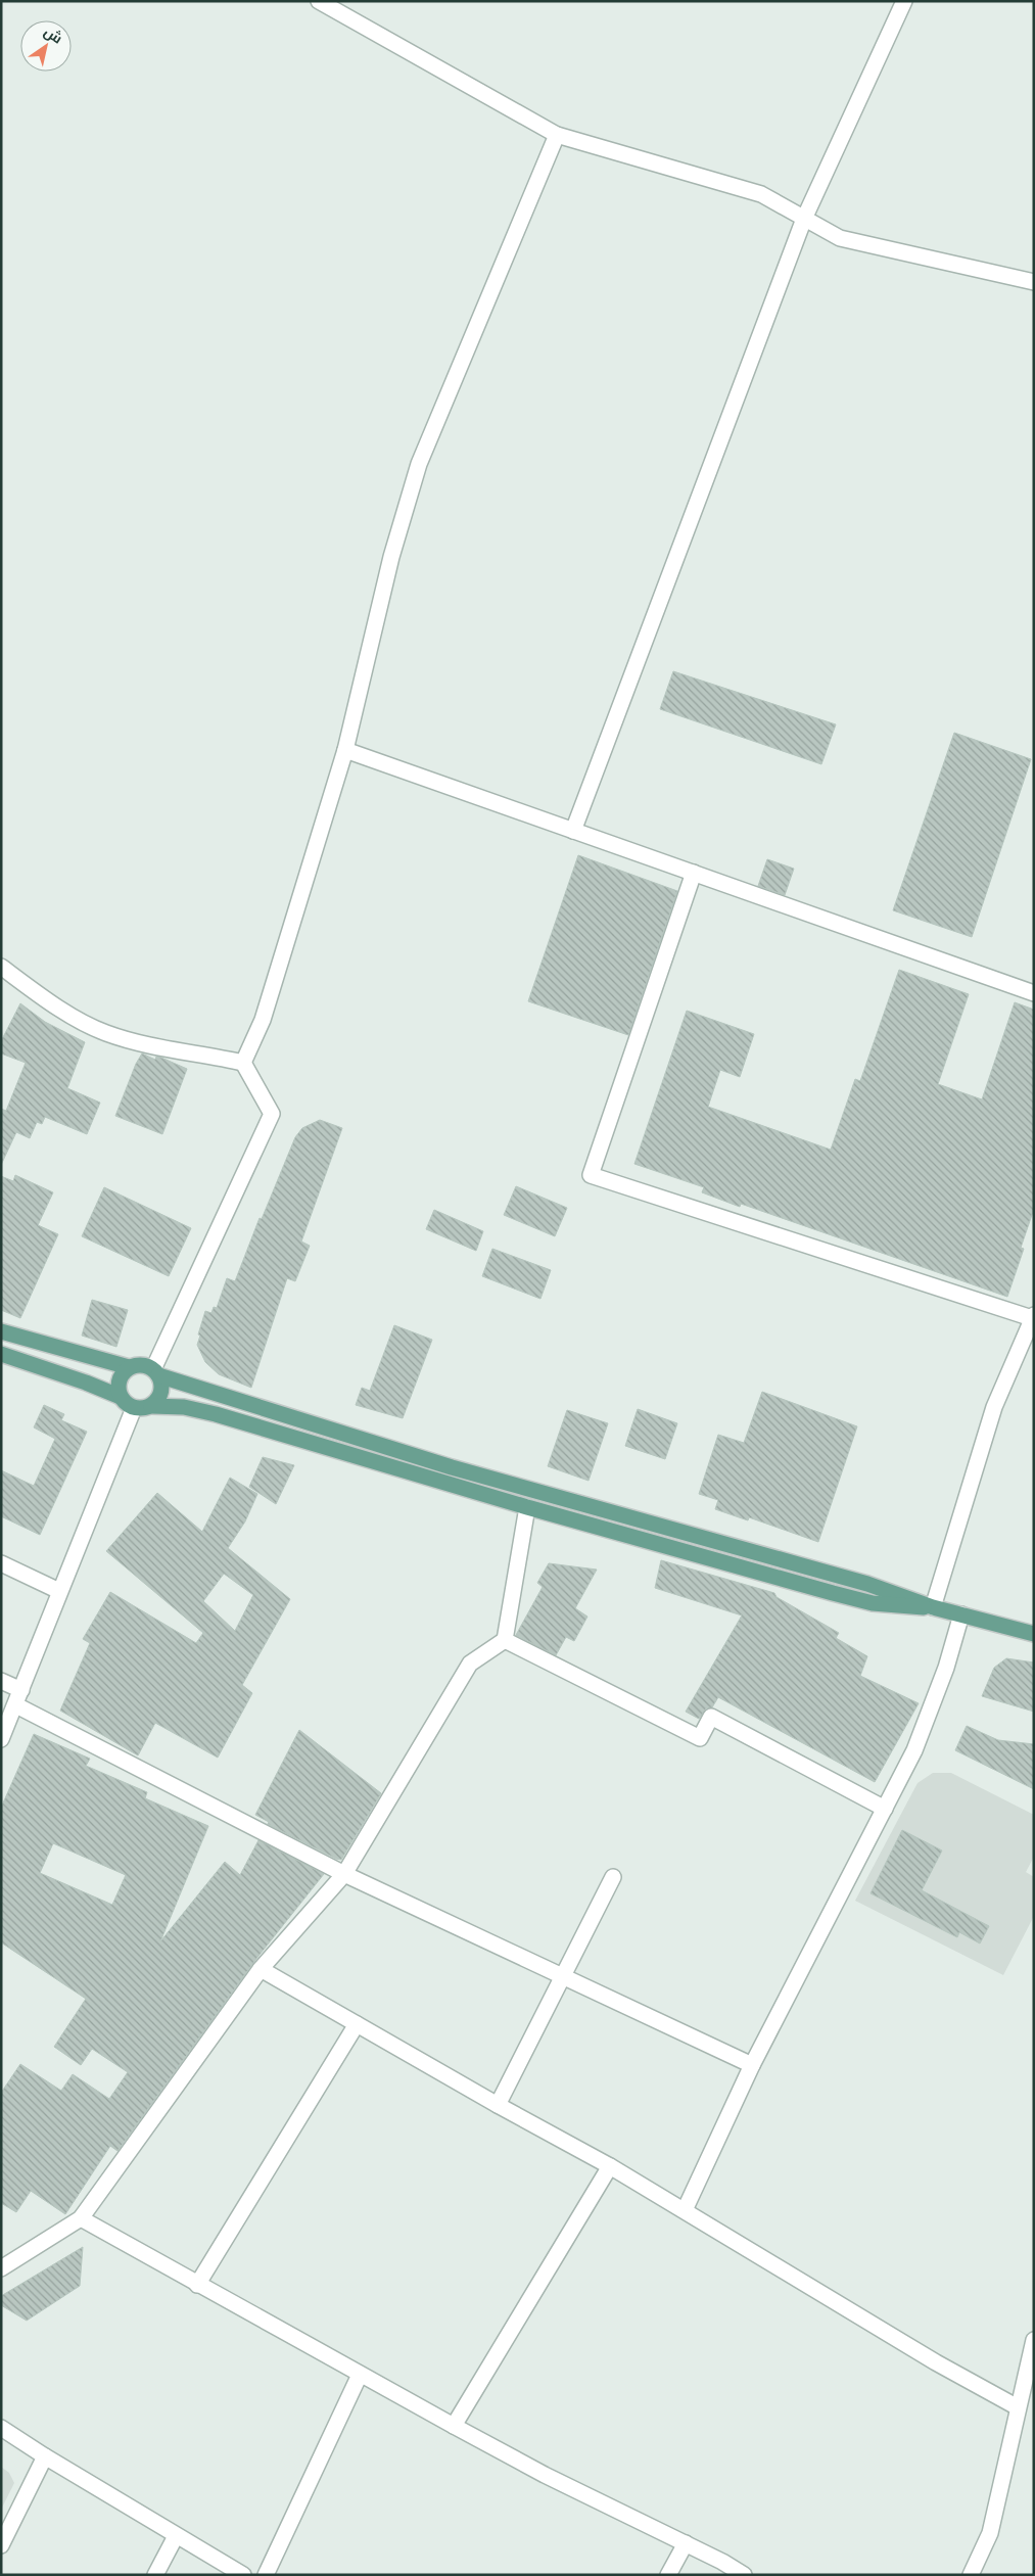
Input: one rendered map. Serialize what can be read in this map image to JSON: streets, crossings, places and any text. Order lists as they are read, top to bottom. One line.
{"north":"top right"}
